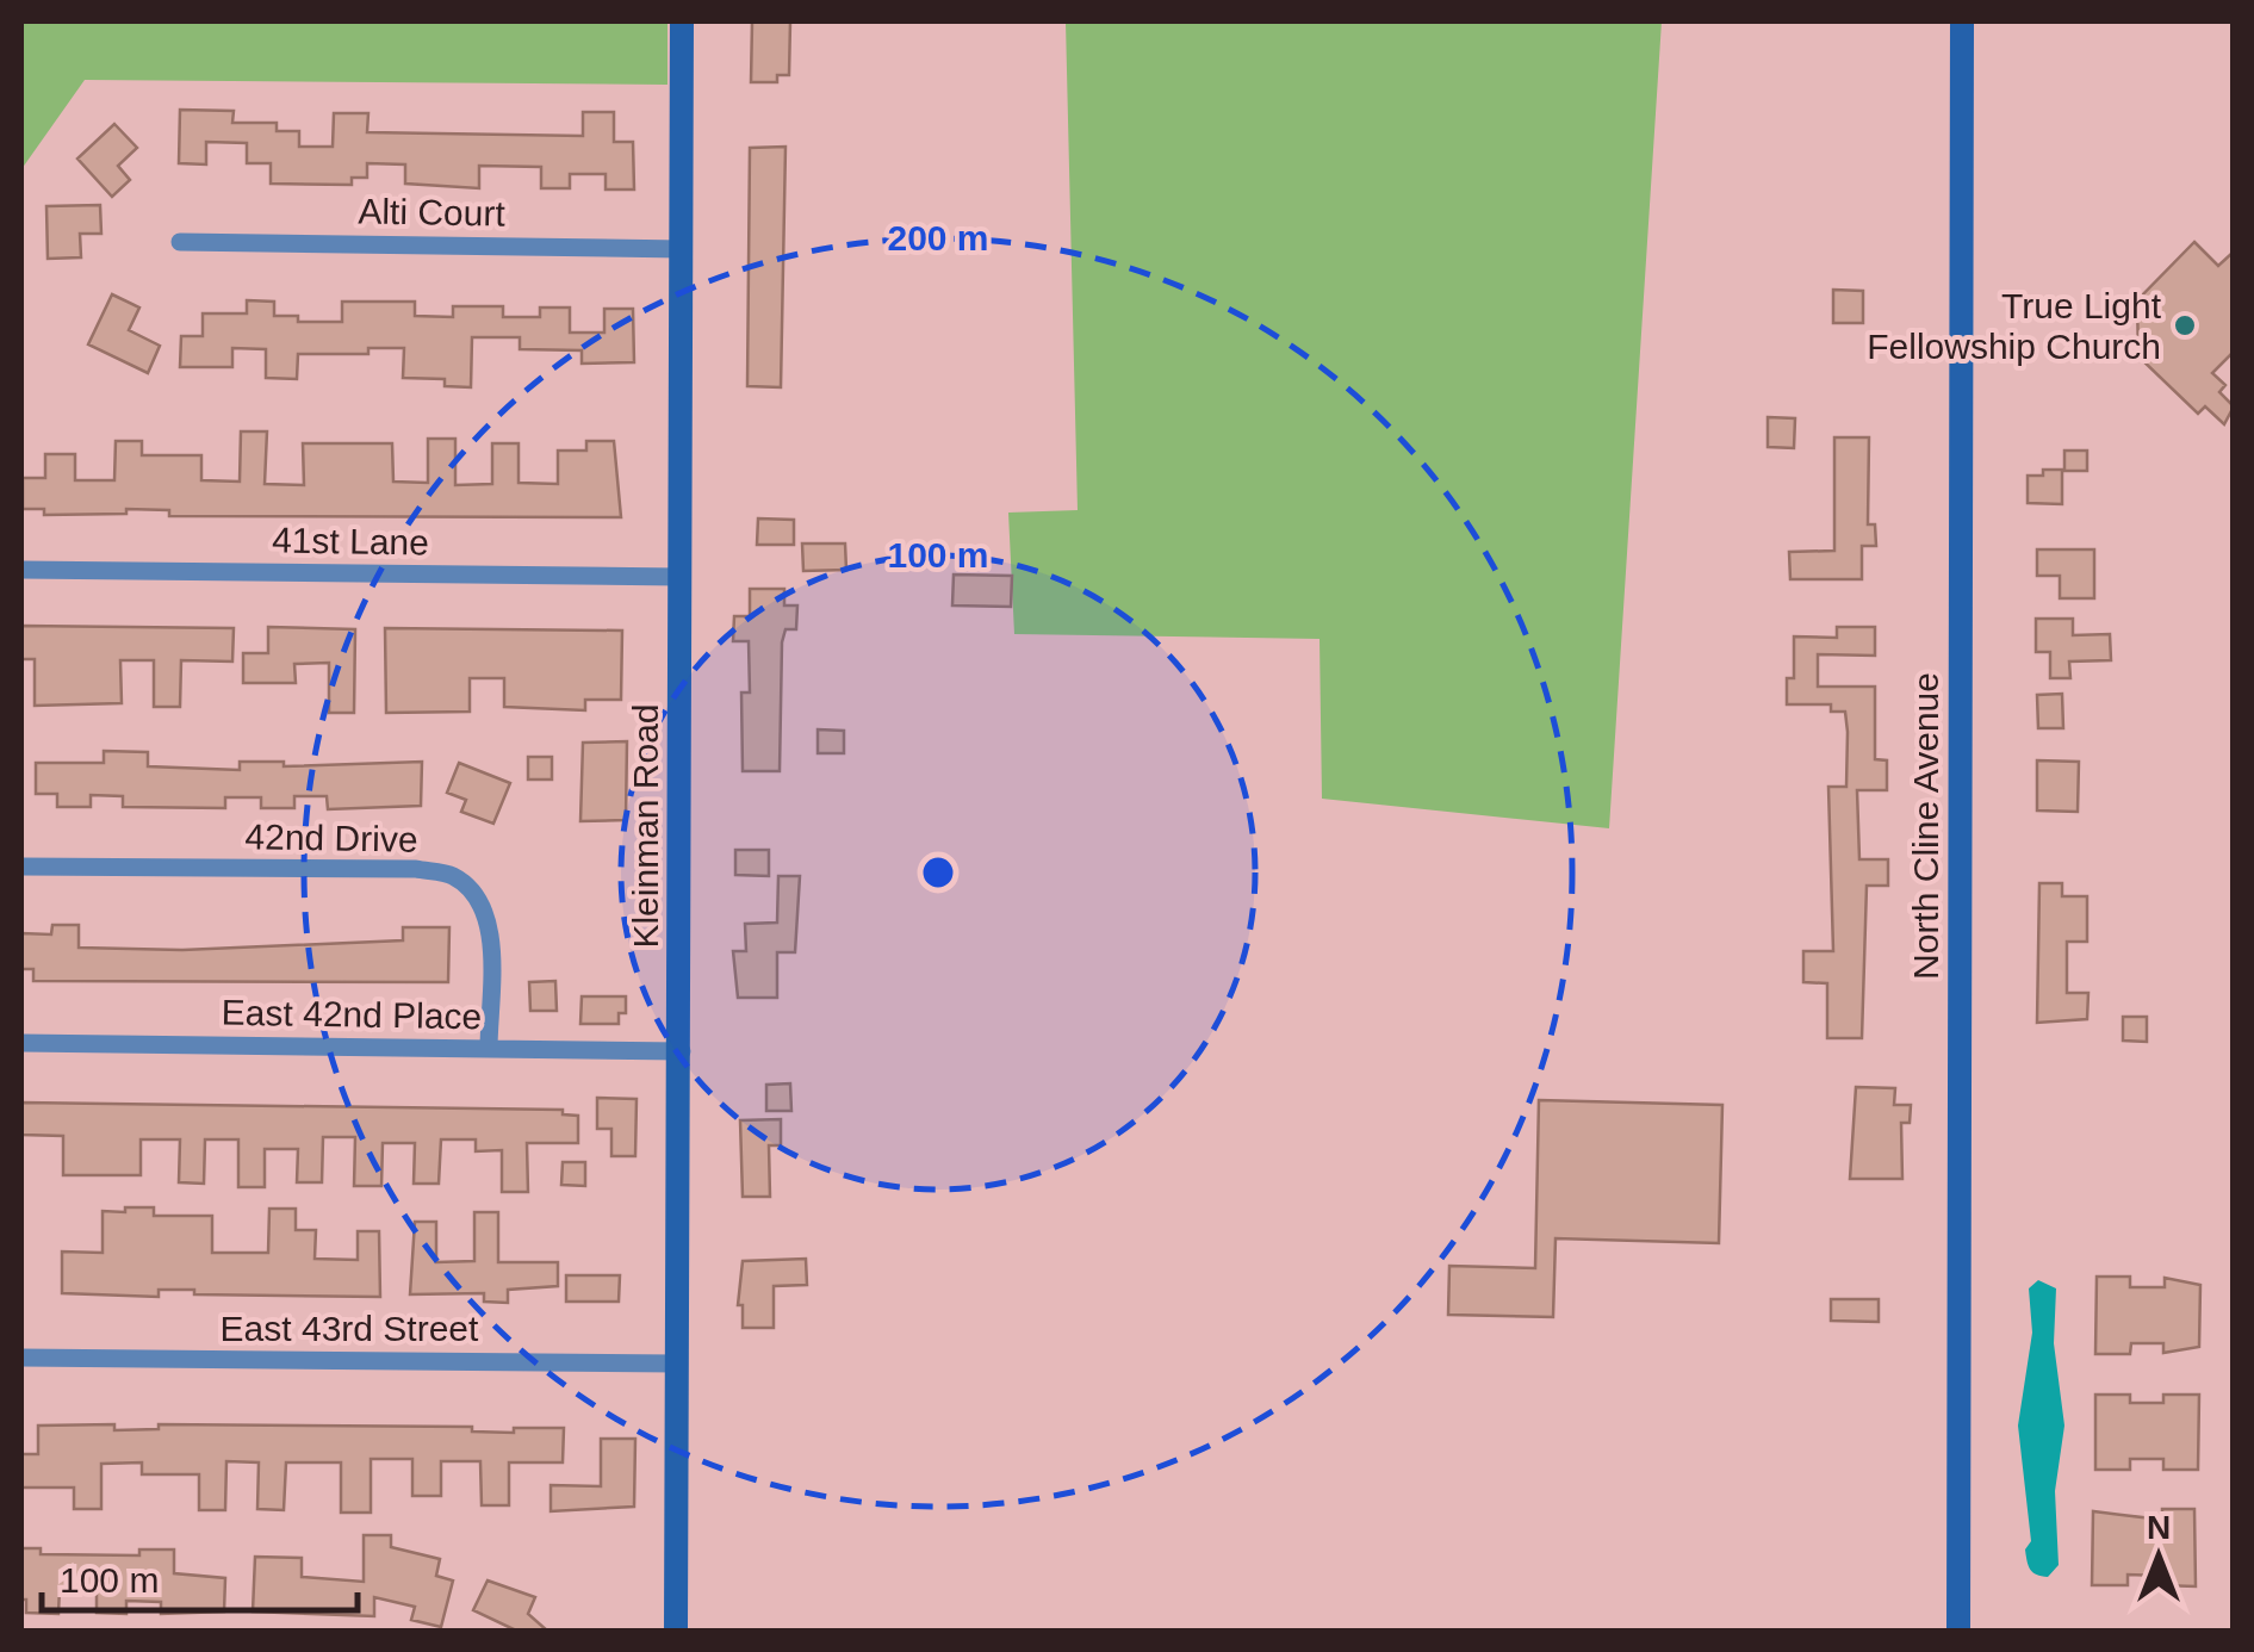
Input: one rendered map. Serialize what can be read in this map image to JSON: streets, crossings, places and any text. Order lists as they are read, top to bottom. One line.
{"streets":{"street":["Alti Court","41st Lane","Kleinman Road","North Cline Avenue","42nd Drive","East 42nd Place","East 43rd Street"]},"crossings":[["Alti Court","Kleinman Road"],["41st Lane","Kleinman Road"],["Kleinman Road","East 42nd Place"],["Kleinman Road","East 43rd Street"],["42nd Drive","East 42nd Place"]],"places":["True Light Fellowship Church"],"scale_bar":"100 m","north":"top","rings":["200 m","100 m"]}
